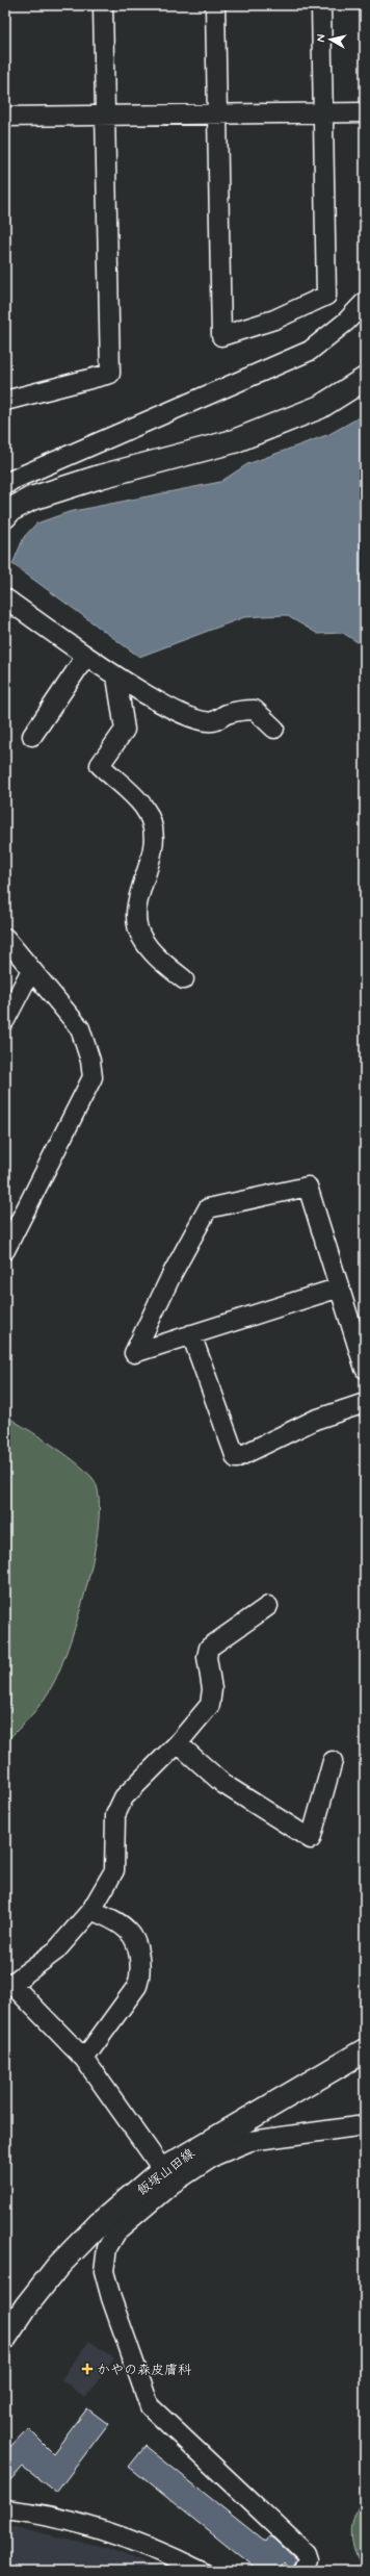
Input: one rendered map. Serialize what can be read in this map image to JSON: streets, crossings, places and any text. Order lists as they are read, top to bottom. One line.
{"streets":{"main road":["飯塚山田線"]},"places":{"health":["かやの森皮膚科"]},"north":"left"}
